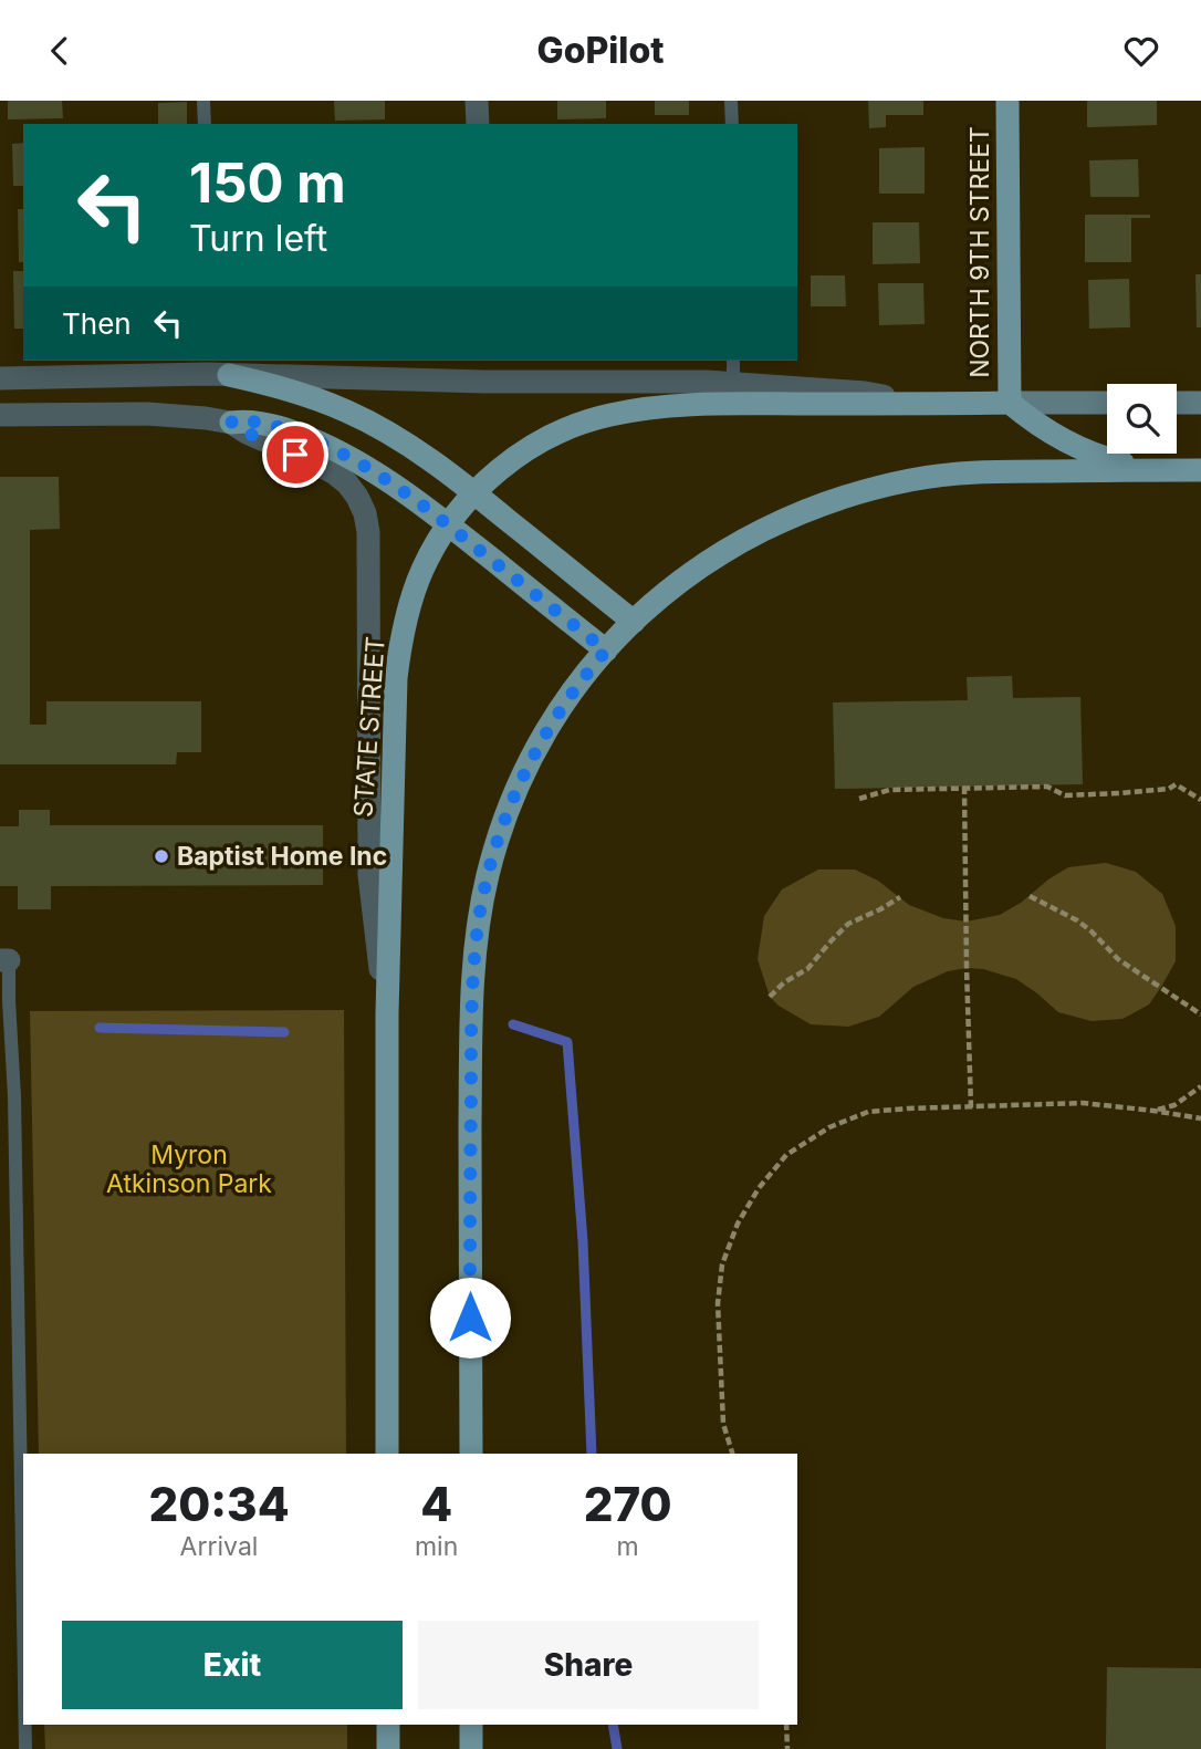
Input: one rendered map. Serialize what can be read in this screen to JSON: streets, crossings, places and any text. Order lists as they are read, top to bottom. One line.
{"streets":{"main road":["NORTH 9TH STREET","STATE STREET"]},"crossings":[["NORTH 9TH STREET","STATE STREET"]],"parks":["Myron Atkinson Park"],"places":["Baptist Home Inc"],"page":{"header":"GoPilot","turn":["150 m","Turn left"],"then":"Then","eta":["20:34","Arrival","4","min","270","m"],"buttons":["Exit","Share"]}}
